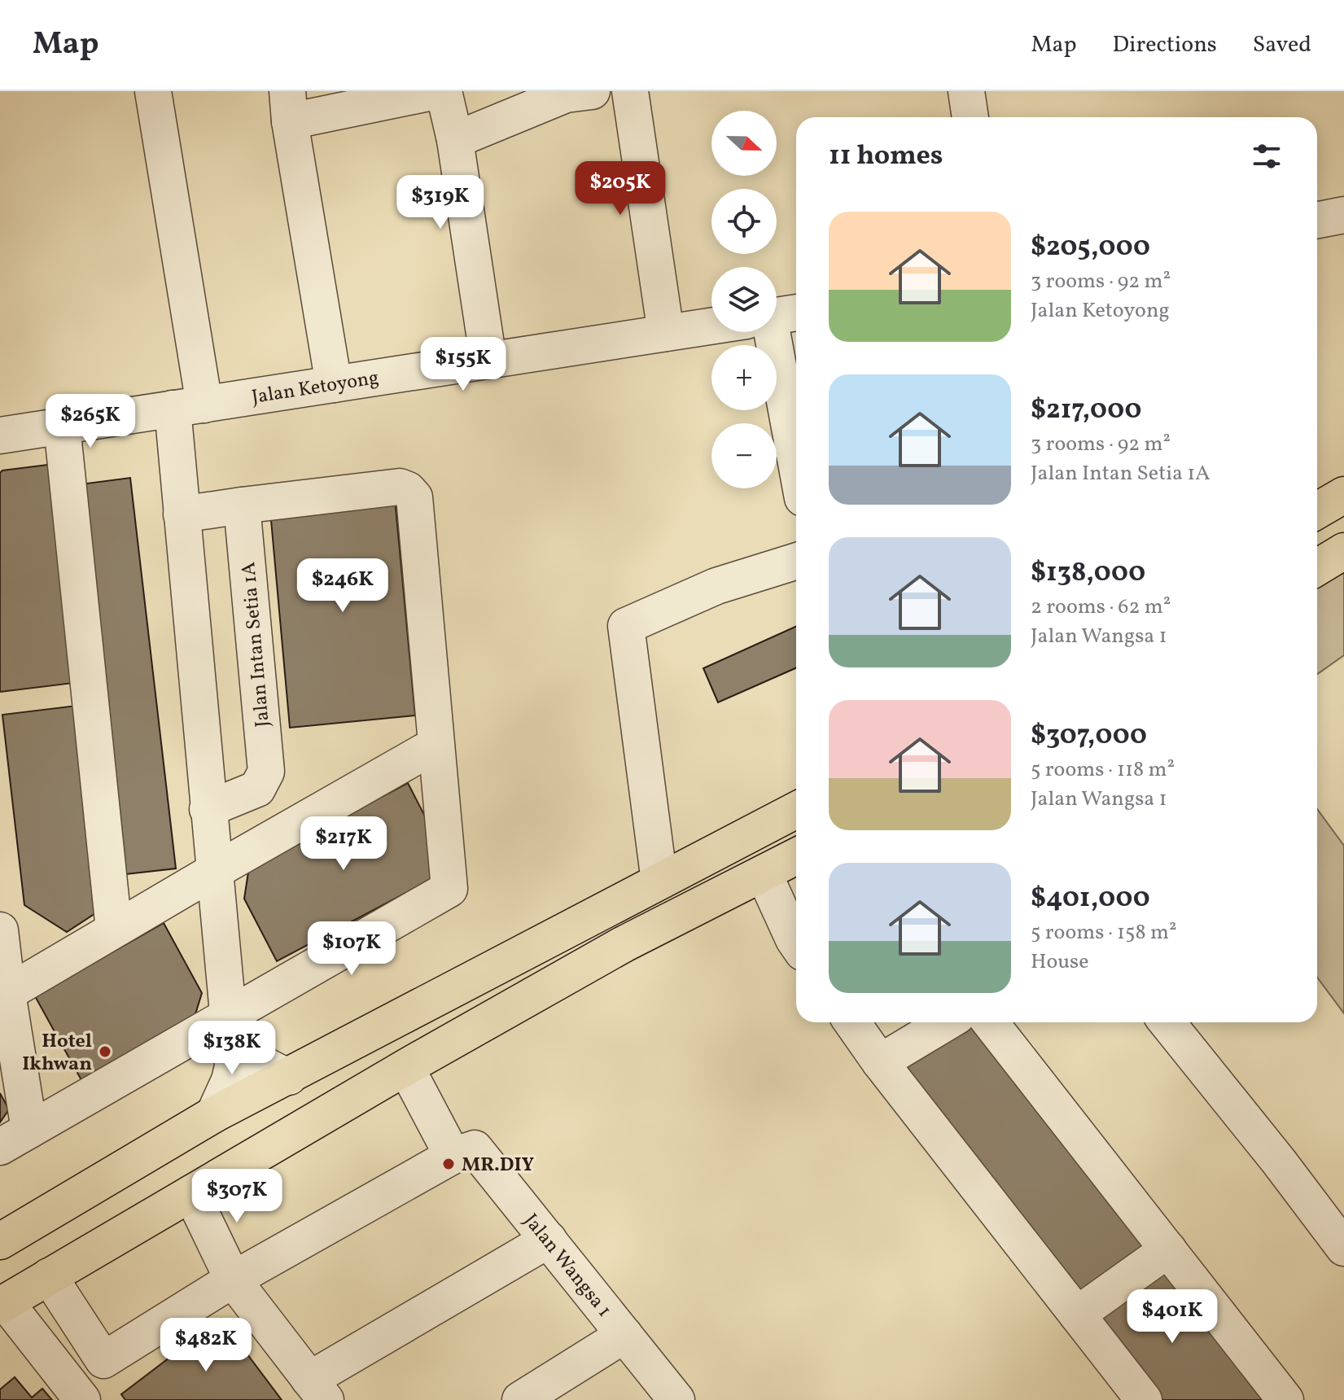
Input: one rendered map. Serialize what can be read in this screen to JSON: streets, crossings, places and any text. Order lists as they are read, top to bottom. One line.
{"streets":{"street":["Jalan Ketoyong","Jalan Intan Setia 1A","Jalan Wangsa 1"]},"places":["Hotel Ikhwan","MR.DIY"],"north":"right","page":{"header":"Map","nav":["Map","Directions","Saved"],"map_buttons":["+","−"],"heading":"11 homes","price":["$205K","$319K","$155K","$265K","$246K","$217K","$107K","$138K","$307K","$401K","$482K"],"list":[{"name":"$205,000","note":"3 rooms · 92 m² · Jalan Ketoyong"},{"name":"$217,000","note":"3 rooms · 92 m² · Jalan Intan Setia 1A"},{"name":"$138,000","note":"2 rooms · 62 m² · Jalan Wangsa 1"},{"name":"$307,000","note":"5 rooms · 118 m² · Jalan Wangsa 1"},{"name":"$401,000","note":"5 rooms · 158 m² · House"}]}}
